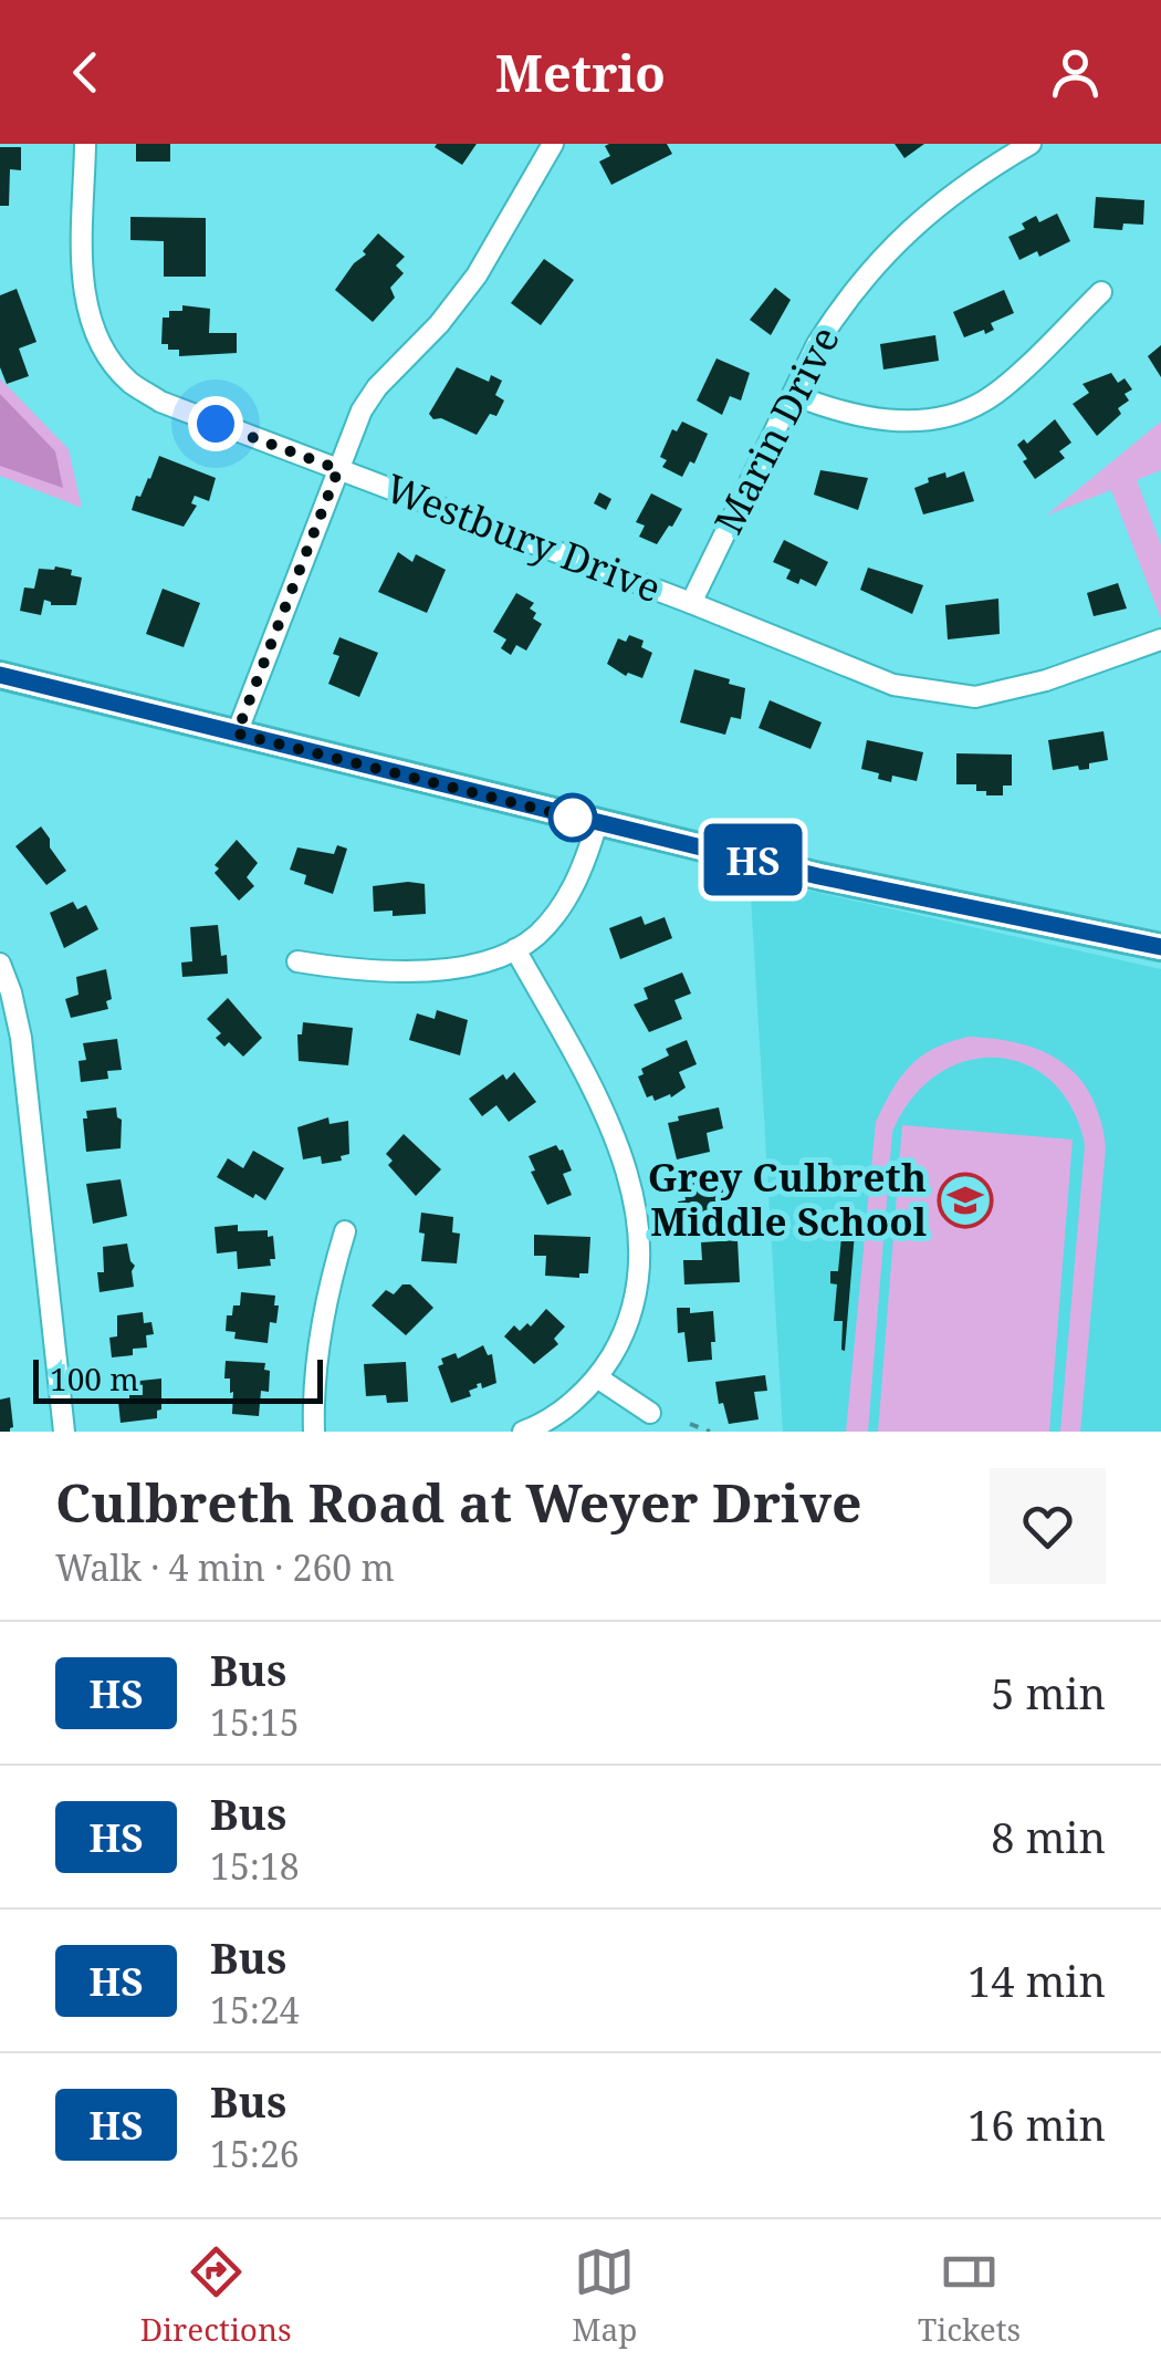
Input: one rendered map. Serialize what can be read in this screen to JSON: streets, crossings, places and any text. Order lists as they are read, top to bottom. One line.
{"streets":{"street":["Marin Drive","Westbury Drive"]},"crossings":[["Marin Drive","Westbury Drive"]],"places":{"school or university":["Grey Culbreth Middle School"]},"lines":["bus line HS"],"scale_bar":"100 m","page":{"header":"Metrio","on_map":"HS","scale":"100 m","heading":["Culbreth Road at Weyer Drive","Walk · 4 min · 260 m"],"list":[{"mark":"HS","name":"Bus","note":"15:15","value":"5 min"},{"mark":"HS","name":"Bus","note":"15:18","value":"8 min"},{"mark":"HS","name":"Bus","note":"15:24","value":"14 min"},{"mark":"HS","name":"Bus","note":"15:26","value":"16 min"}],"tabs":["Directions","Map","Tickets"]}}
